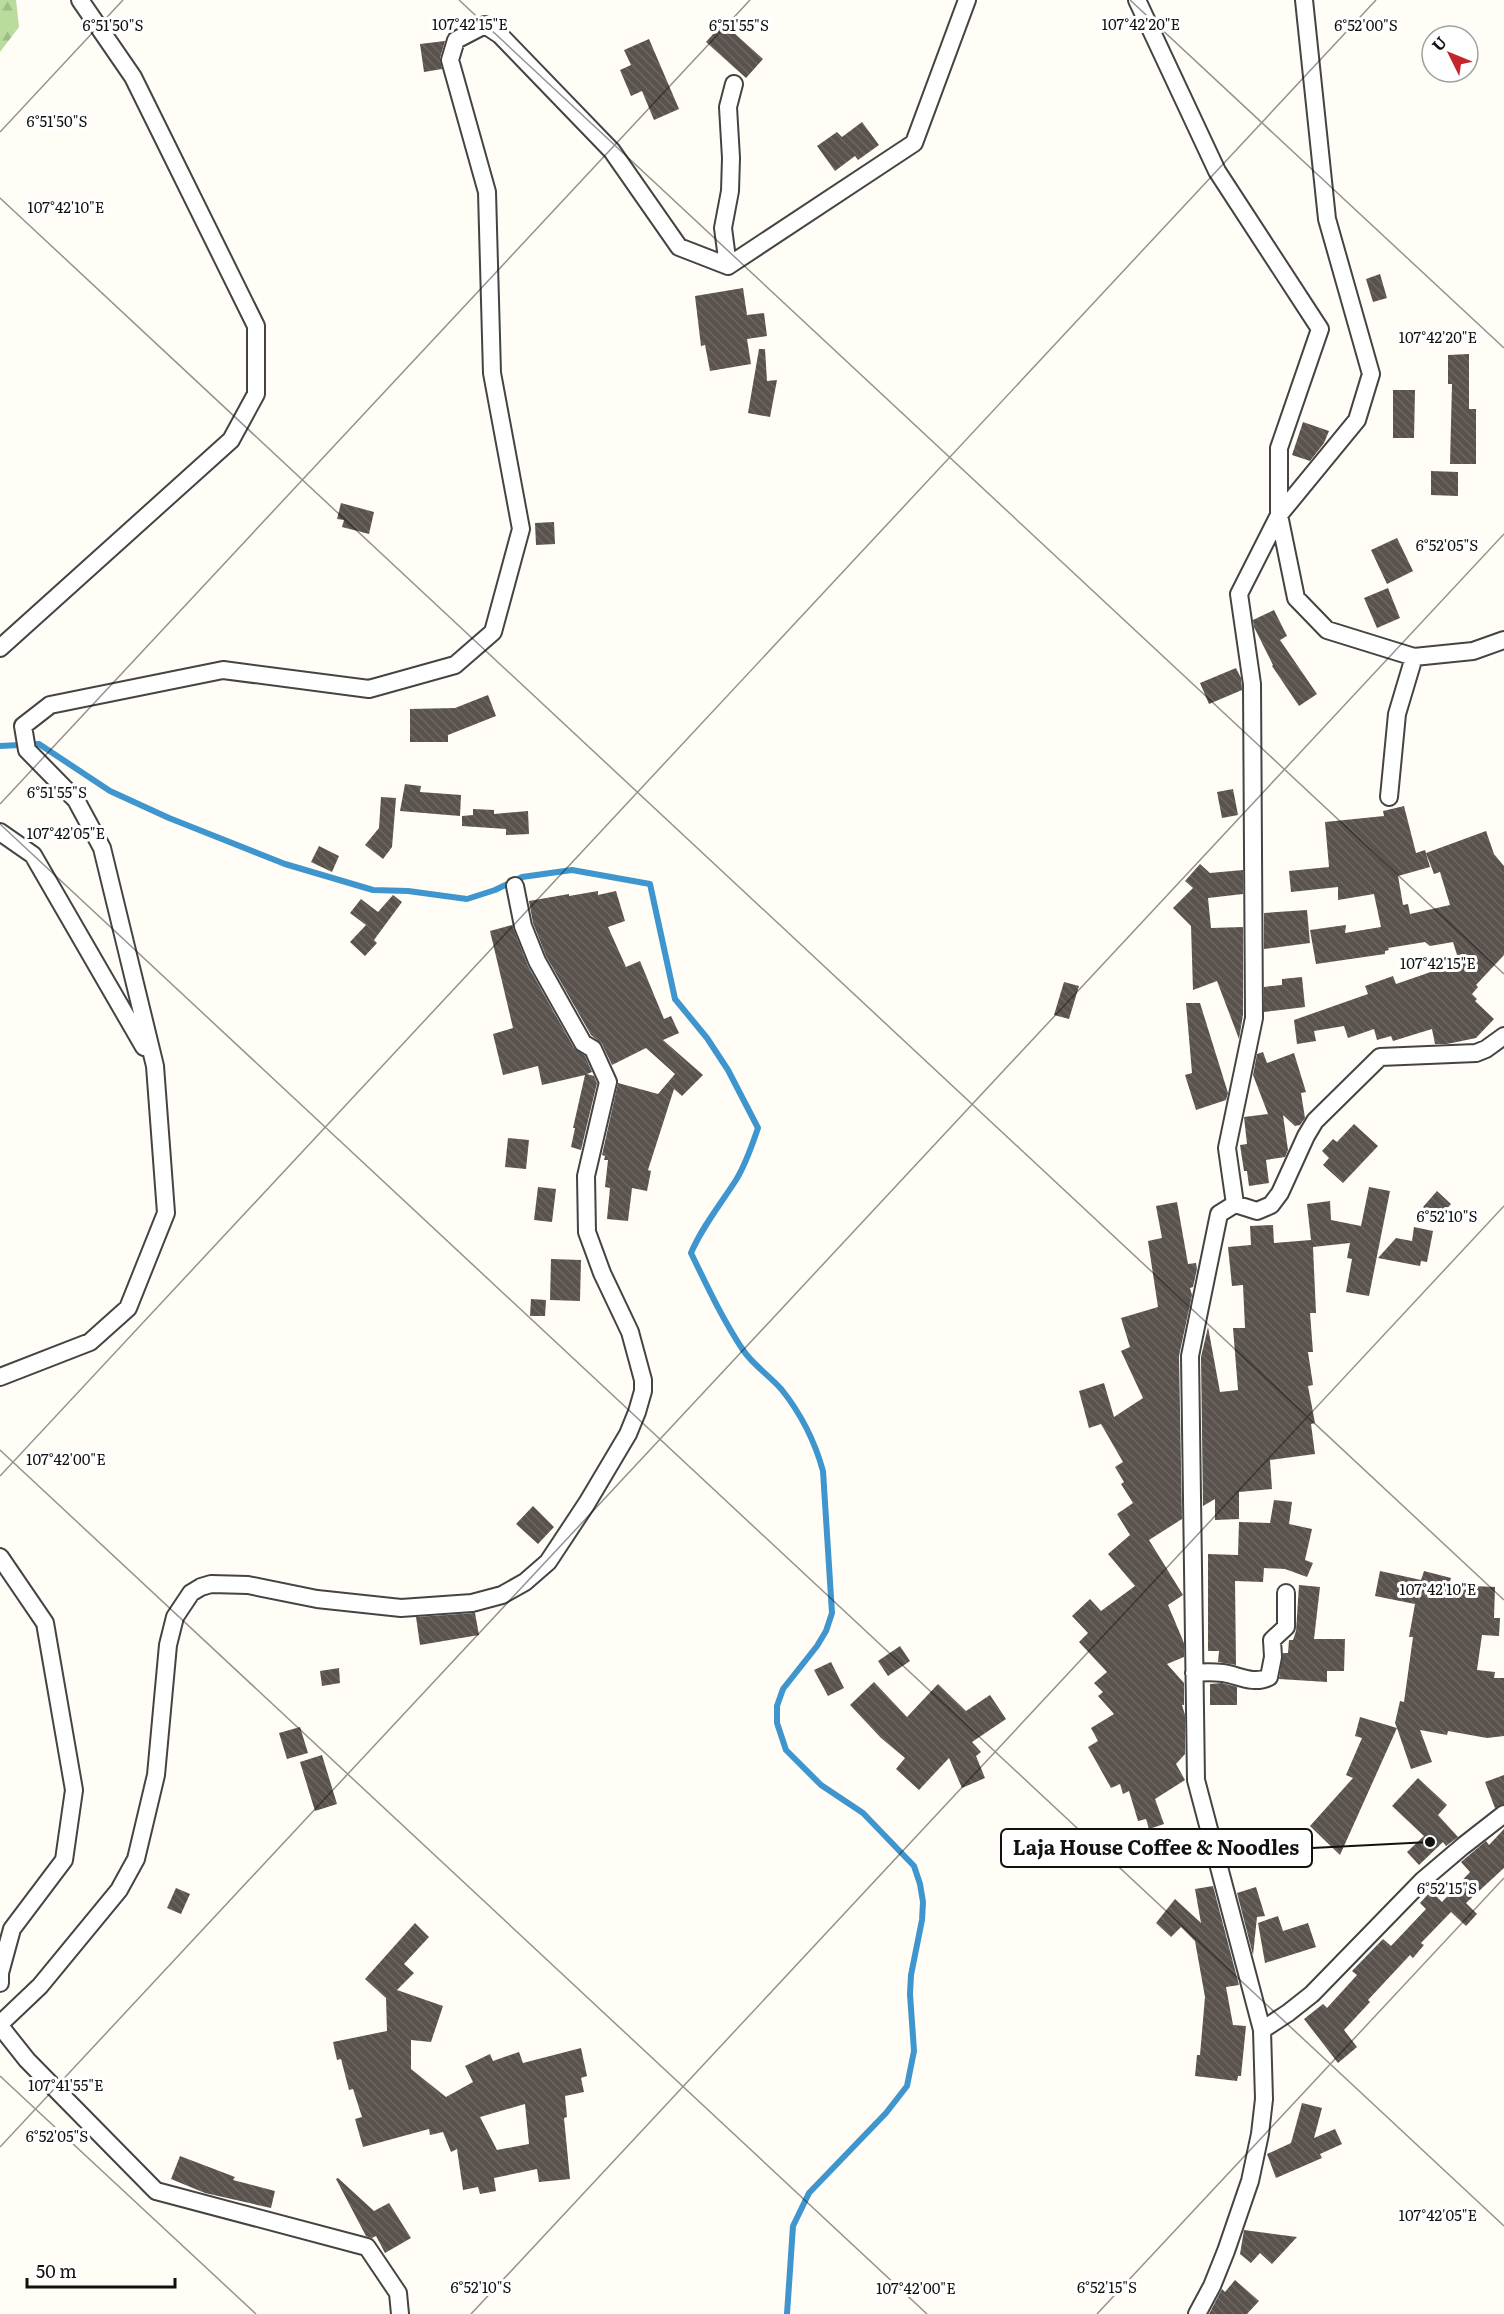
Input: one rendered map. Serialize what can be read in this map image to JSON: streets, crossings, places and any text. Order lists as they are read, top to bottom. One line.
{"places":["Laja House Coffee & Noodles"],"scale_bar":"50 m","north":"top left","coordinates":["107°42'15\"E","107°42'20\"E","6°51'50\"S","6°51'55\"S","6°52'00\"S","107°42'10\"E","6°52'05\"S","107°42'05\"E","6°52'10\"S","107°42'00\"E","6°52'15\"S","107°41'55\"E"]}
